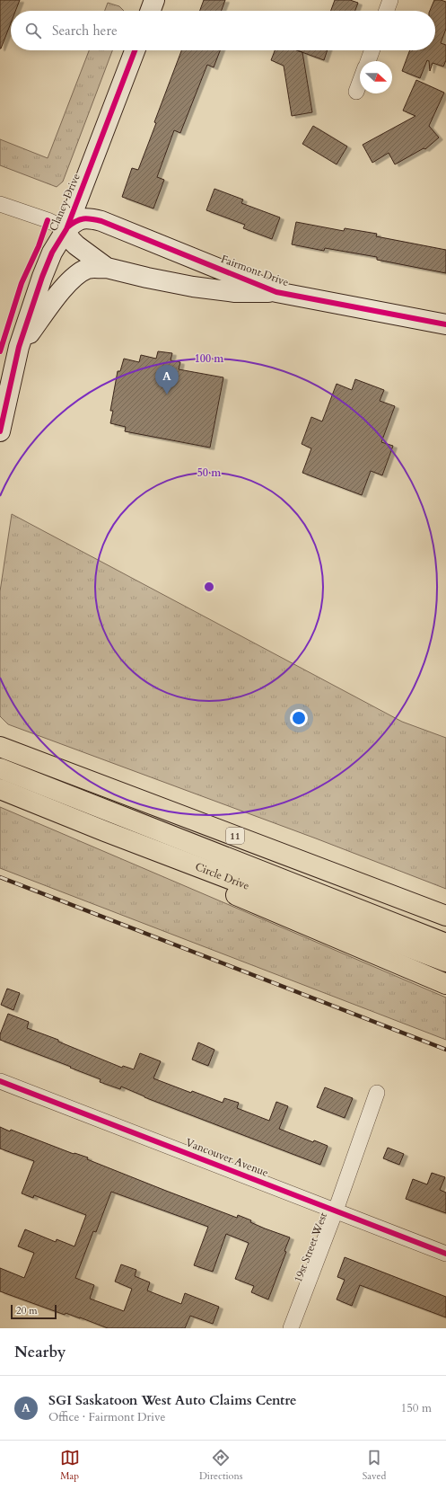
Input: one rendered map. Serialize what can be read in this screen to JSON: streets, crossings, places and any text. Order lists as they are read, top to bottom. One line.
{"streets":{"highway":["11","Circle Drive"],"street":["Clancy Drive","Fairmont Drive","Vancouver Avenue","19st Street West"]},"crossings":[["Clancy Drive","Fairmont Drive"],["Vancouver Avenue","19st Street West"]],"scale_bar":"20 m","north":"right","page":{"search":"Search here","pins":"A","scale":"20 m","heading":"Nearby","list":[{"mark":"A","name":"SGI Saskatoon West Auto Claims Centre","note":"Office · Fairmont Drive","value":"150 m"}],"nav":["Map","Directions","Saved"]},"rings":["100 m","50 m"]}
